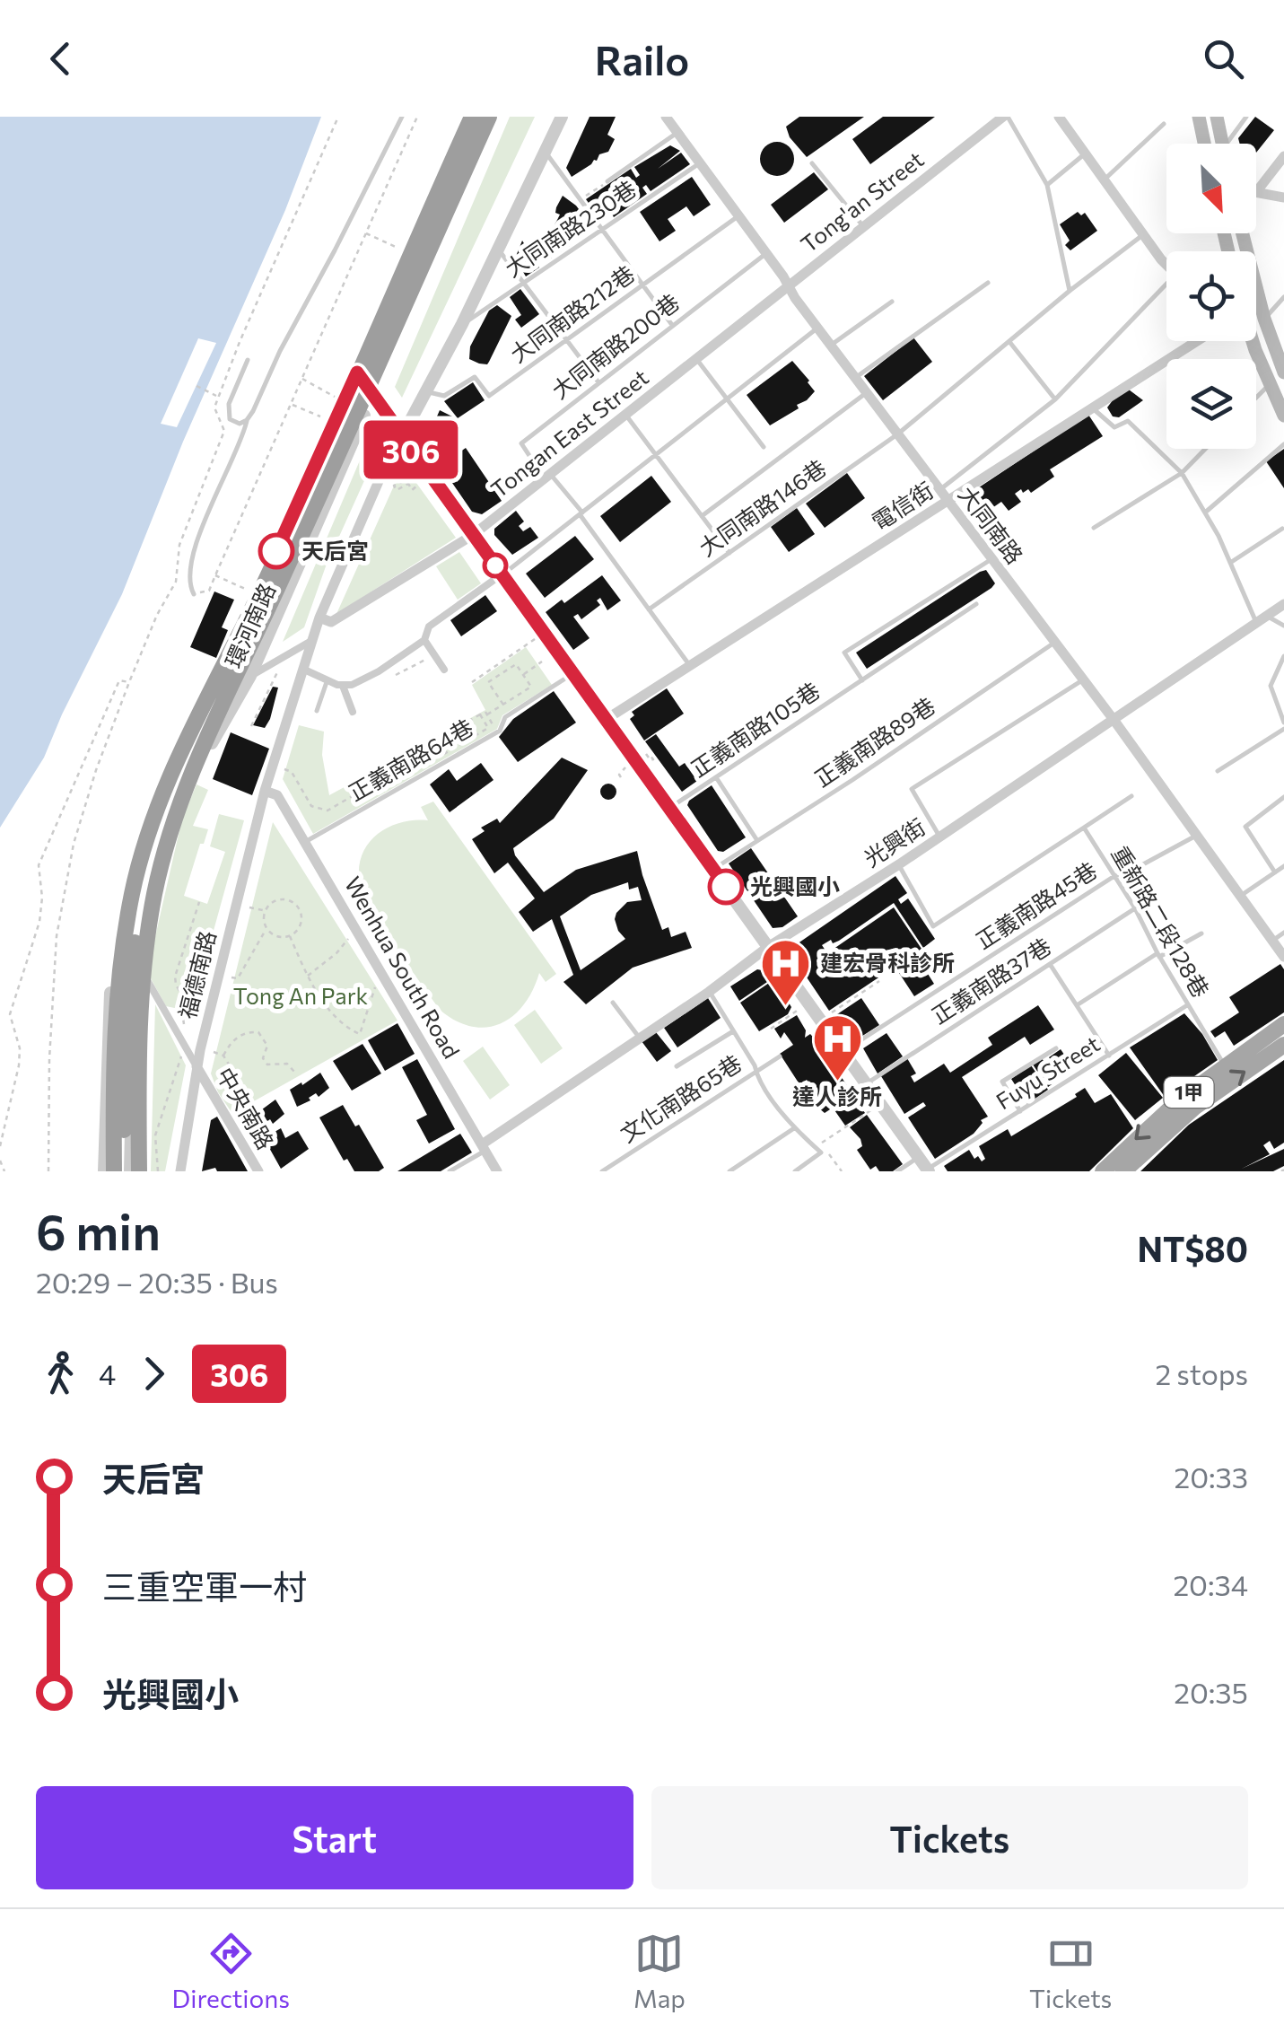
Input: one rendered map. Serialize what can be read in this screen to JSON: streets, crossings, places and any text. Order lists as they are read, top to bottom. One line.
{"streets":{"main road":["1甲"],"street":["Tong'an Street","Tongan East Street","電信街","大同南路","環河南路","光興街","Wenhua South Road","福德南路","中央南路"],"lane":["大同南路230巷","大同南路212巷","大同南路200巷","大同南路146巷","正義南路105巷","正義南路89巷","正義南路64巷","正義南路45巷","重新路二段128巷","正義南路37巷","Fuyu Street","文化南路65巷"]},"crossings":[["Tong'an Street","Tongan East Street"],["Tong'an Street","大同南路"],["大同南路230巷","大同南路"],["大同南路212巷","大同南路"],["大同南路200巷","Tongan East Street"],["大同南路200巷","大同南路"],["Tongan East Street","大同南路"],["Tongan East Street","福德南路"],["電信街","大同南路"],["大同南路146巷","大同南路"],["大同南路","正義南路89巷"],["大同南路","光興街"],["大同南路","正義南路45巷"],["正義南路64巷","Wenhua South Road"],["光興街","Wenhua South Road"],["正義南路45巷","重新路二段128巷"],["重新路二段128巷","正義南路37巷"],["重新路二段128巷","Fuyu Street"],["重新路二段128巷","1甲"],["Wenhua South Road","福德南路"],["福德南路","中央南路"]],"parks":["Tong An Park"],"places":{"other":["天后宮","光興國小"],"hospital":["建宏骨科診所","達人診所"]},"lines":["bus line 306"],"north":"bottom right","page":{"header":"Railo","on_map":"306","heading":["6 min","20:29 – 20:35 · Bus","NT$80"],"legs":["4","306","2 stops"],"list":[{"name":"天后宮","value":"20:33"},{"name":"三重空軍一村","value":"20:34"},{"name":"光興國小","value":"20:35"}],"buttons":["Start","Tickets"],"tabs":["Directions","Map","Tickets"]}}
